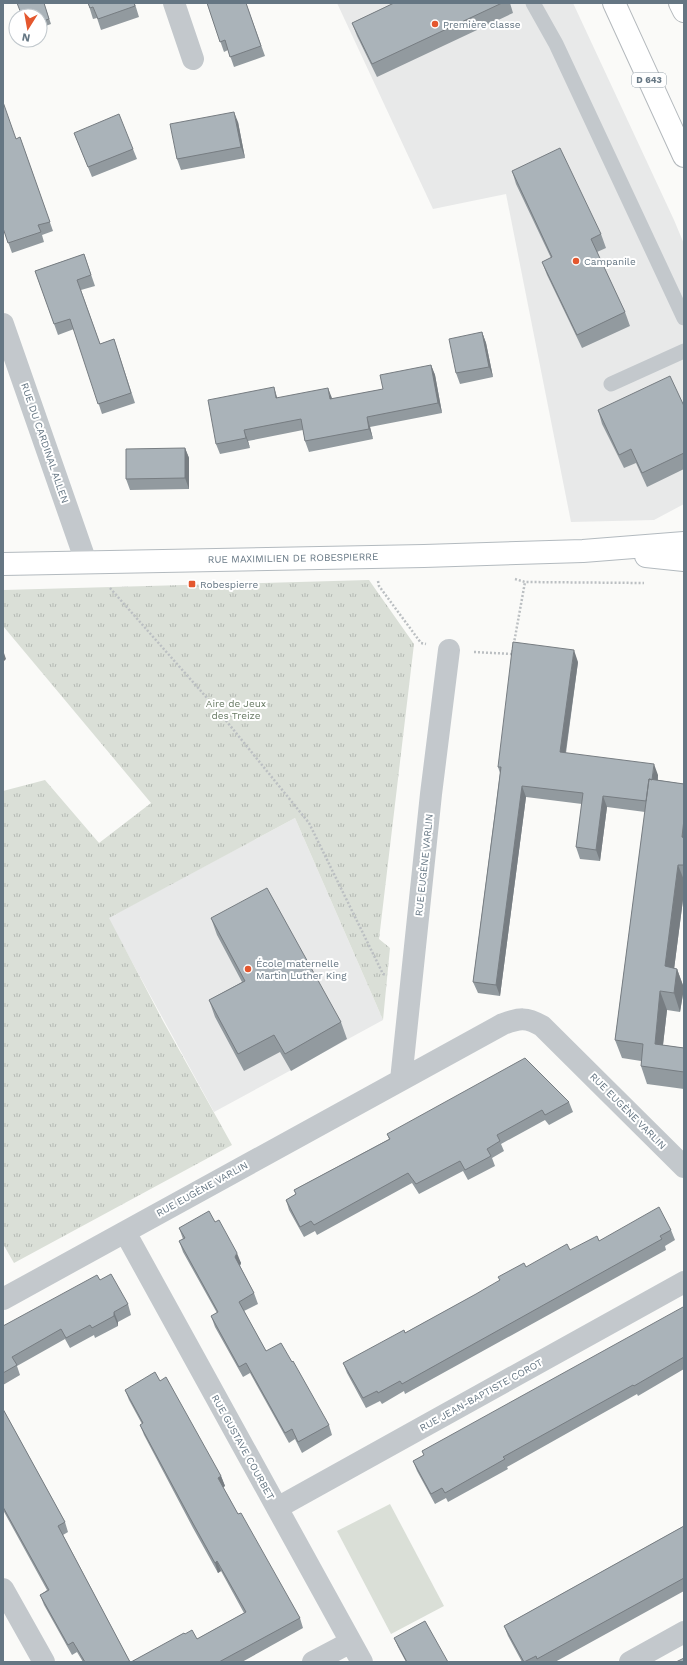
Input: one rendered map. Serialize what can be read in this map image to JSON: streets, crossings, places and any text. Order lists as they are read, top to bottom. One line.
{"streets":{"main road":["D 643","RUE MAXIMILIEN DE ROBESPIERRE"],"street":["RUE DU CARDINAL ALLEN","RUE EUGÈNE VARLIN","RUE JEAN-BAPTISTE COROT","RUE GUSTAVE COURBET"]},"crossings":[["RUE DU CARDINAL ALLEN","RUE MAXIMILIEN DE ROBESPIERRE"],["RUE EUGÈNE VARLIN","RUE GUSTAVE COURBET"],["RUE JEAN-BAPTISTE COROT","RUE GUSTAVE COURBET"]],"parks":["Aire de Jeux des Treize"],"places":{"other":["Première classe","Campanile","École maternelle Martin Luther King"],"transit":["Robespierre"]},"north":"bottom"}
